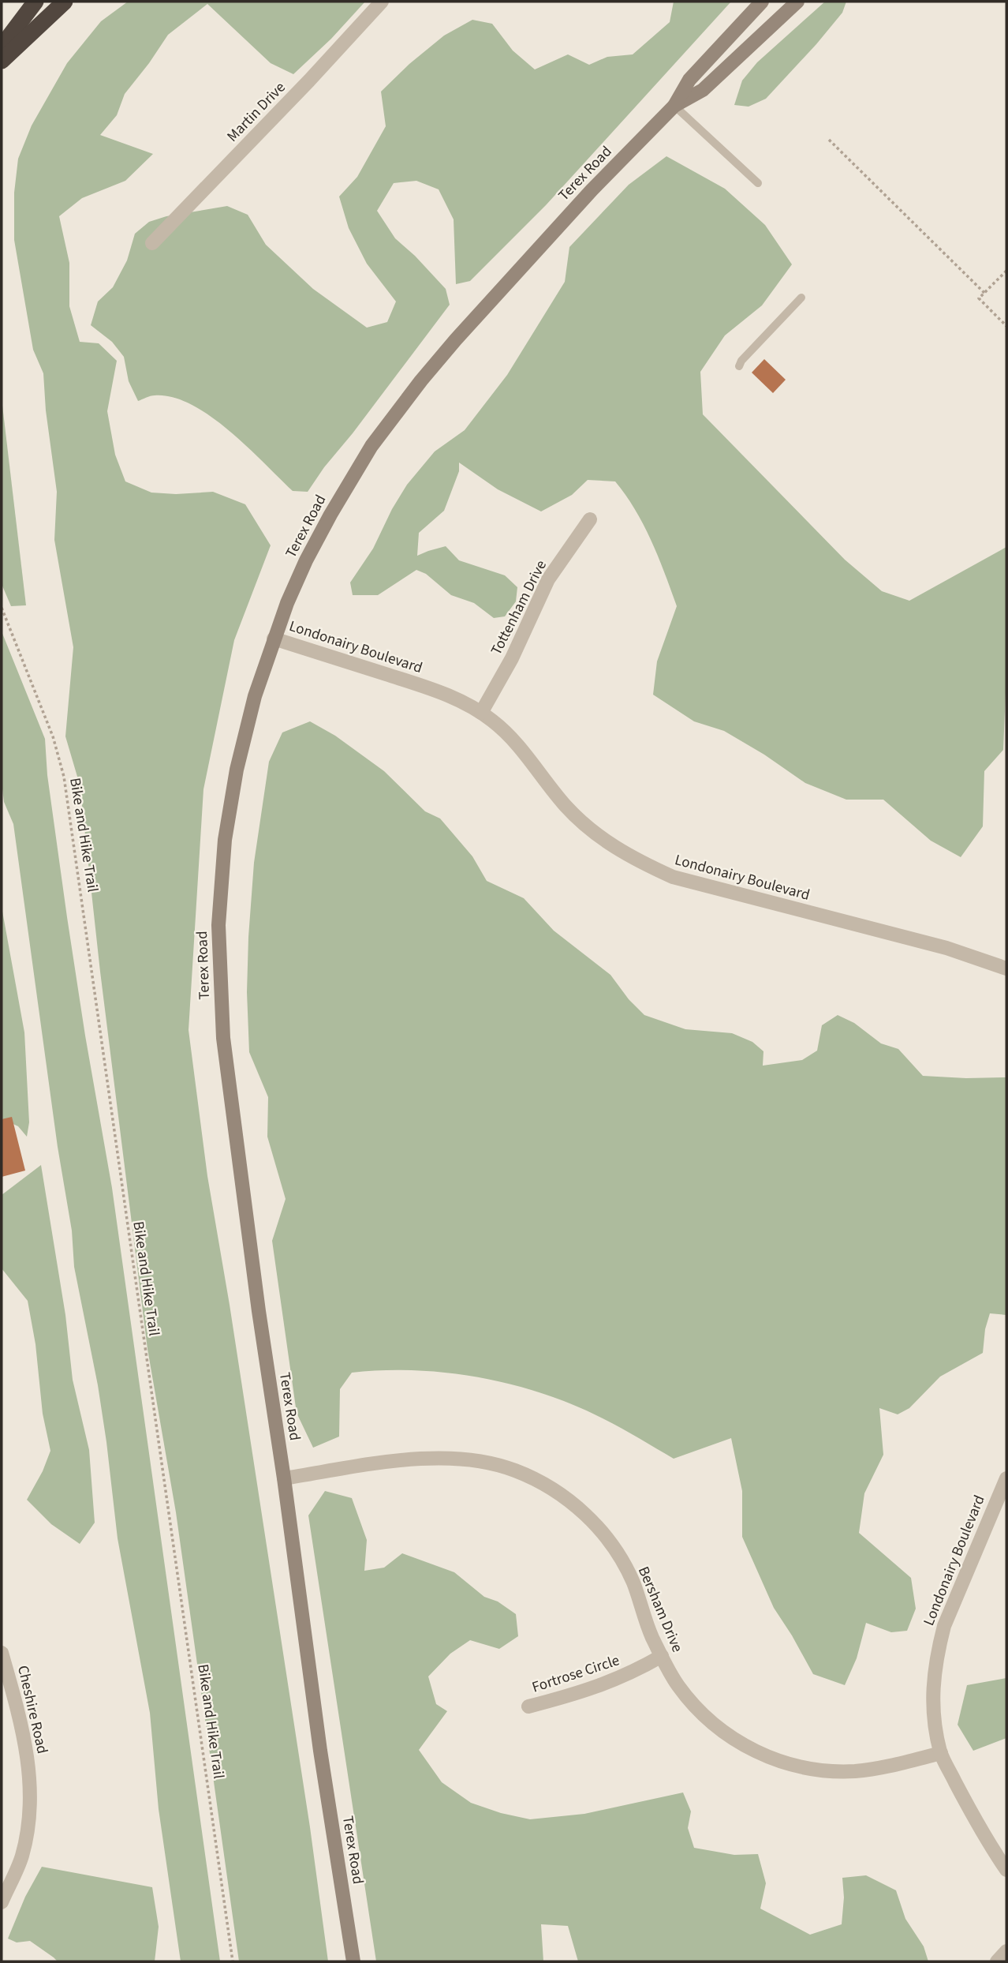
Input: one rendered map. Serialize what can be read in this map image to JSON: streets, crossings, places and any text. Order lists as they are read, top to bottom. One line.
{"streets":{"main road":["Terex Road"],"street":["Martin Drive","Tottenham Drive","Londonairy Boulevard","Bersham Drive","Fortrose Circle","Cheshire Road"],"path":["Bike and Hike Trail"]},"crossings":[["Terex Road","Londonairy Boulevard"],["Terex Road","Bersham Drive"],["Tottenham Drive","Londonairy Boulevard"],["Londonairy Boulevard","Bersham Drive"],["Bersham Drive","Fortrose Circle"]]}
